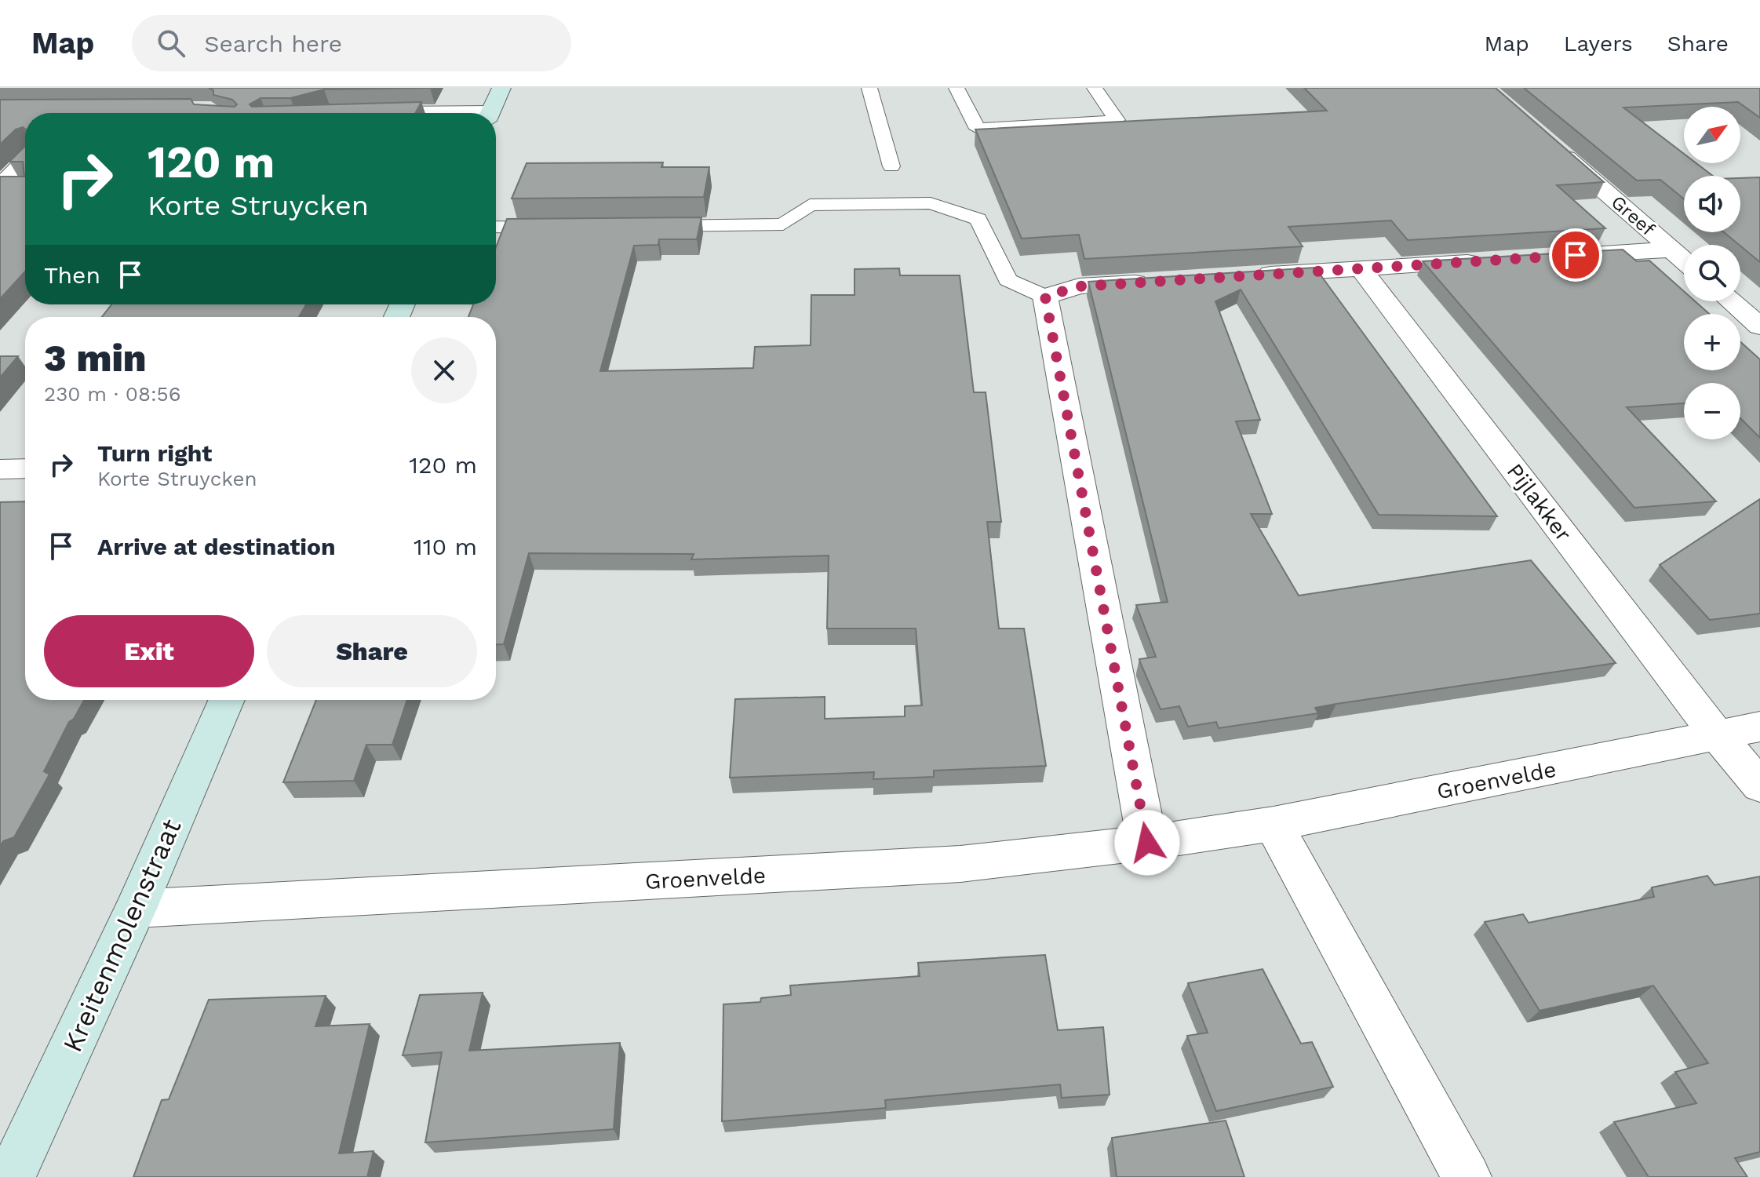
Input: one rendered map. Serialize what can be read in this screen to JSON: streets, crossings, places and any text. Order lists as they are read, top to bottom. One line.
{"streets":{"street":["Greef","Pijlakker","Groenvelde","Kreitenmolenstraat"]},"crossings":[["Pijlakker","Groenvelde"],["Groenvelde","Kreitenmolenstraat"]],"north":"top right","page":{"header":"Map","search":"Search here","nav":["Map","Layers","Share"],"map_buttons":["+","−"],"turn":["120 m","Korte Struycken"],"then":"Then","heading":["3 min","230 m · 08:56"],"list":[{"name":"Turn right","note":"Korte Struycken","value":"120 m"},{"name":"Arrive at destination","value":"110 m"}],"buttons":["Exit","Share"]}}
